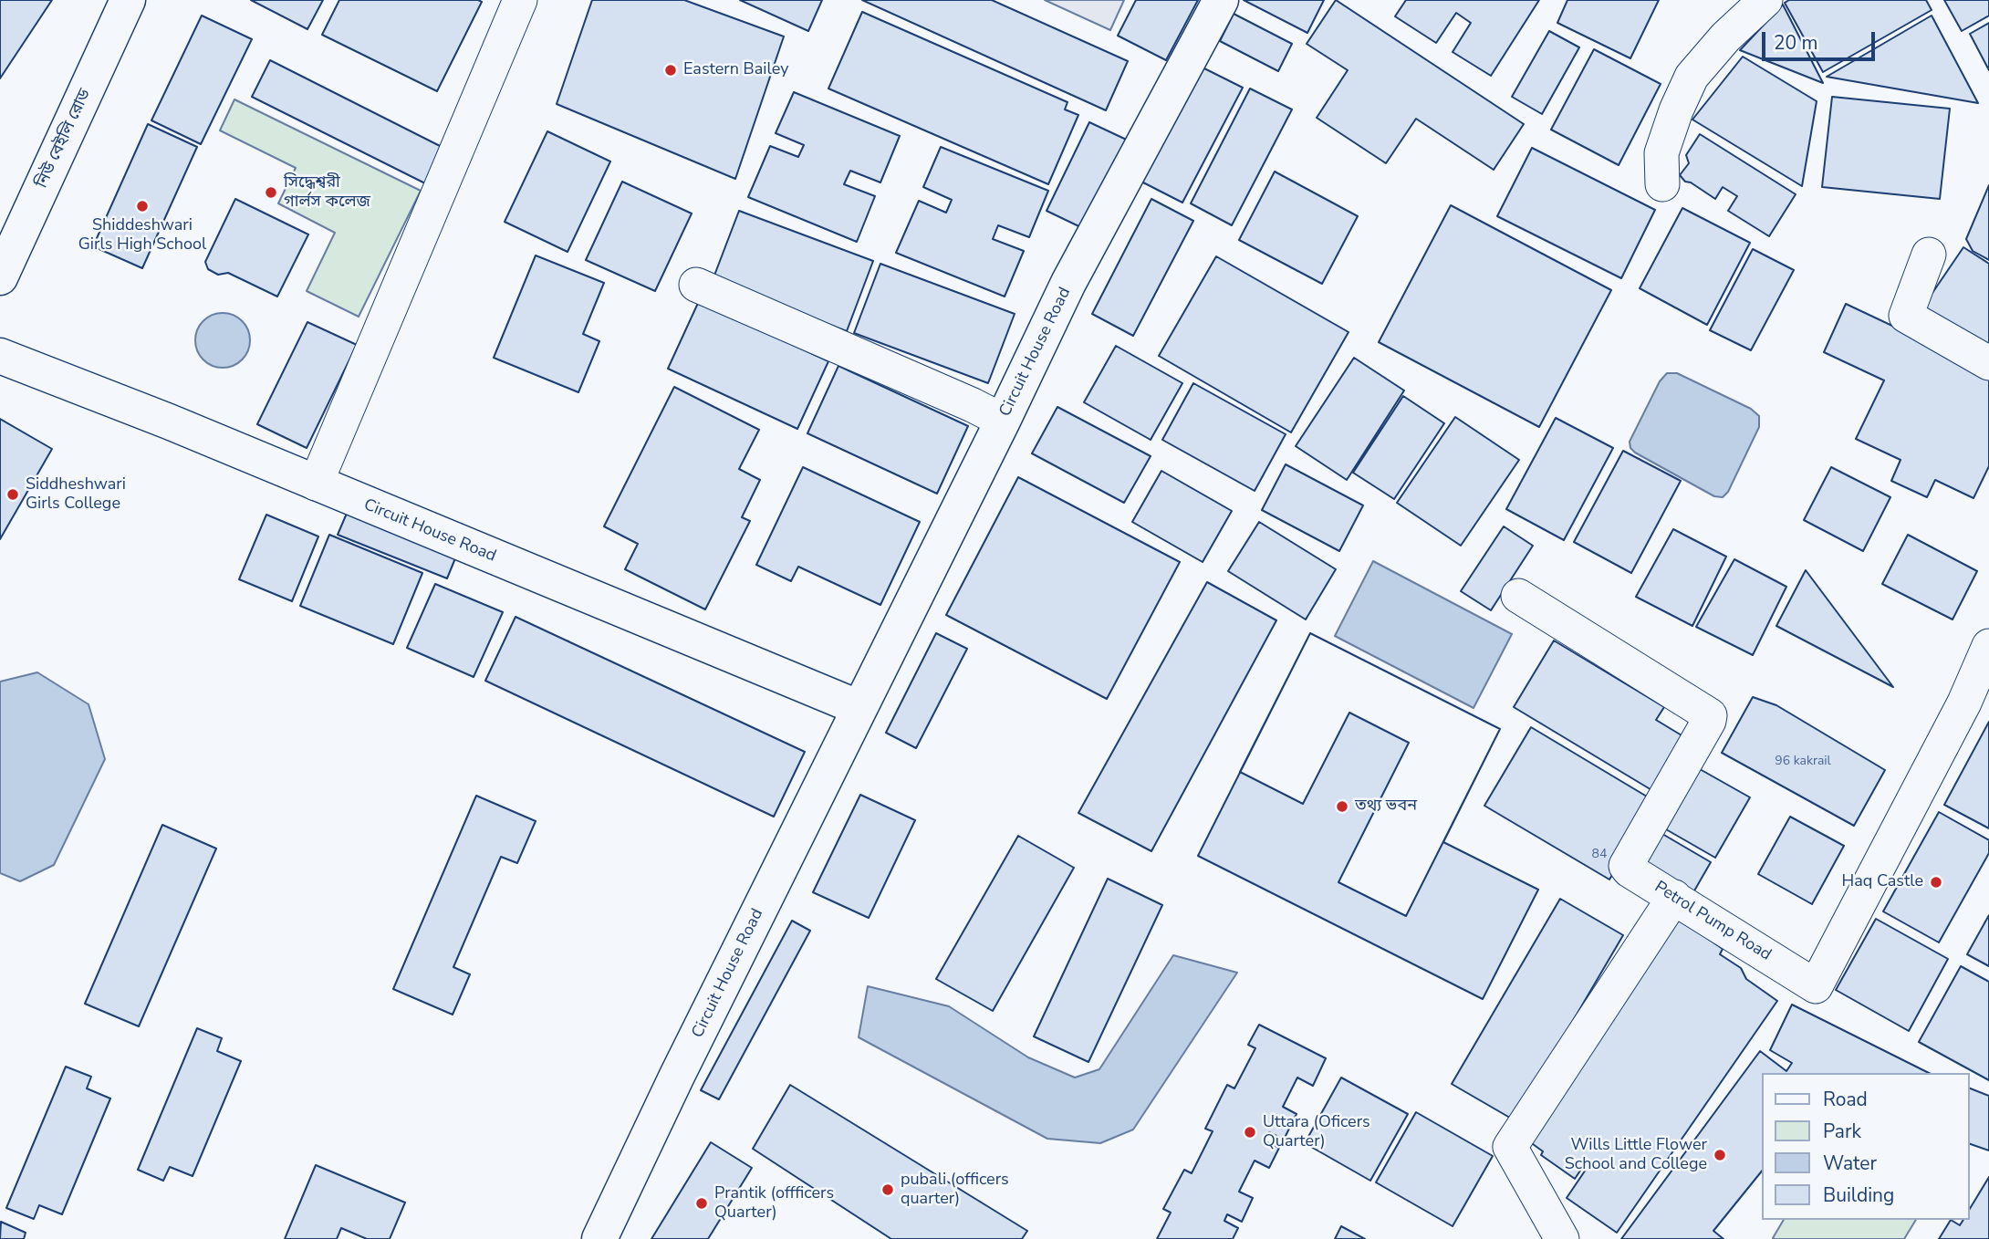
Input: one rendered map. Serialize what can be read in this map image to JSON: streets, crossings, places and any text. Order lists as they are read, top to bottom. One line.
{"streets":{"street":["নিউ বেইলি রোড","Circuit House Road","Petrol Pump Road"]},"places":["Eastern Bailey","সিদ্ধেশ্বরী গার্লস কলেজ","Shiddeshwari Girls High School","Siddheshwari Girls College","তথ্য ভবন","Haq Castle","Uttara (Oficers Quarter)","Wills Little Flower School and College","pubali (officers quarter)","Prantik (offficers Quarter)"],"house_numbers":["96 kakrail","84"],"legend":["Road","Park","Water","Building"],"scale_bar":"20 m"}
